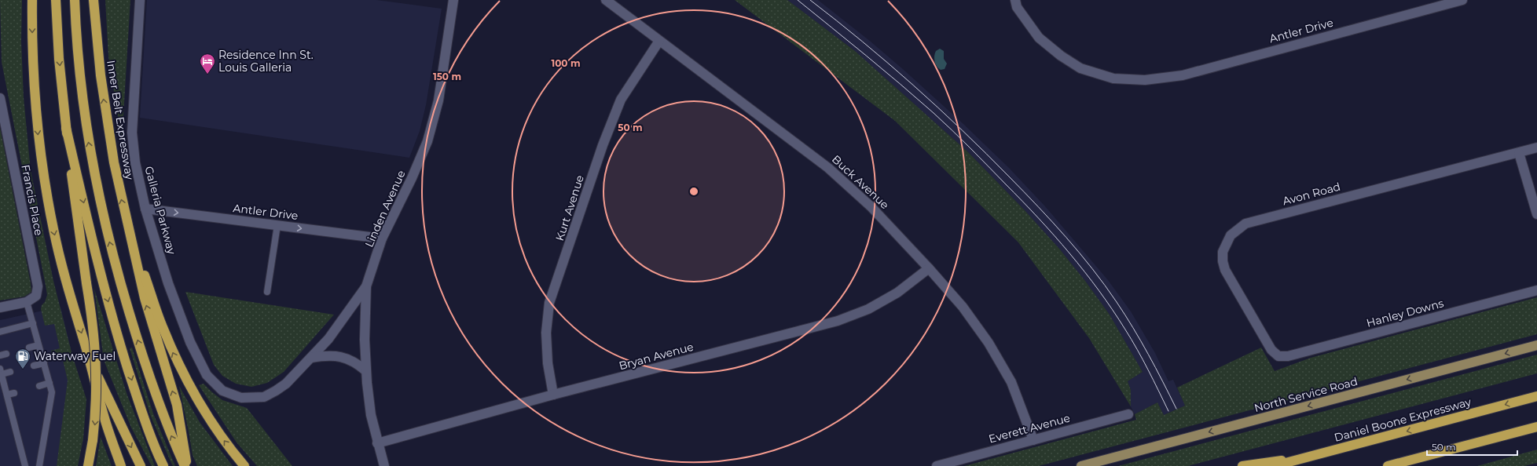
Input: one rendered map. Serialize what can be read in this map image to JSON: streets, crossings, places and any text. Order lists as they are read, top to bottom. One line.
{"streets":{"highway":["Inner Belt Expressway","Daniel Boone Expressway"],"main road":["North Service Road"],"street":["Antler Drive","Buck Avenue","Avon Road","Francis Place","Kurt Avenue","Linden Avenue","Galleria Parkway","Hanley Downs","Bryan Avenue","Everett Avenue"]},"crossings":[["Antler Drive","Linden Avenue"],["Antler Drive","Galleria Parkway"],["Buck Avenue","Kurt Avenue"],["Buck Avenue","Bryan Avenue"],["Buck Avenue","Everett Avenue"],["Avon Road","Hanley Downs"],["Kurt Avenue","Bryan Avenue"],["Linden Avenue","Bryan Avenue"]],"one_way":["North Service Road"],"places":{"hotel":["Residence Inn St. Louis Galleria"],"fuel station":["Waterway Fuel"]},"scale_bar":"50 m","rings":["100 m","150 m","50 m"]}
